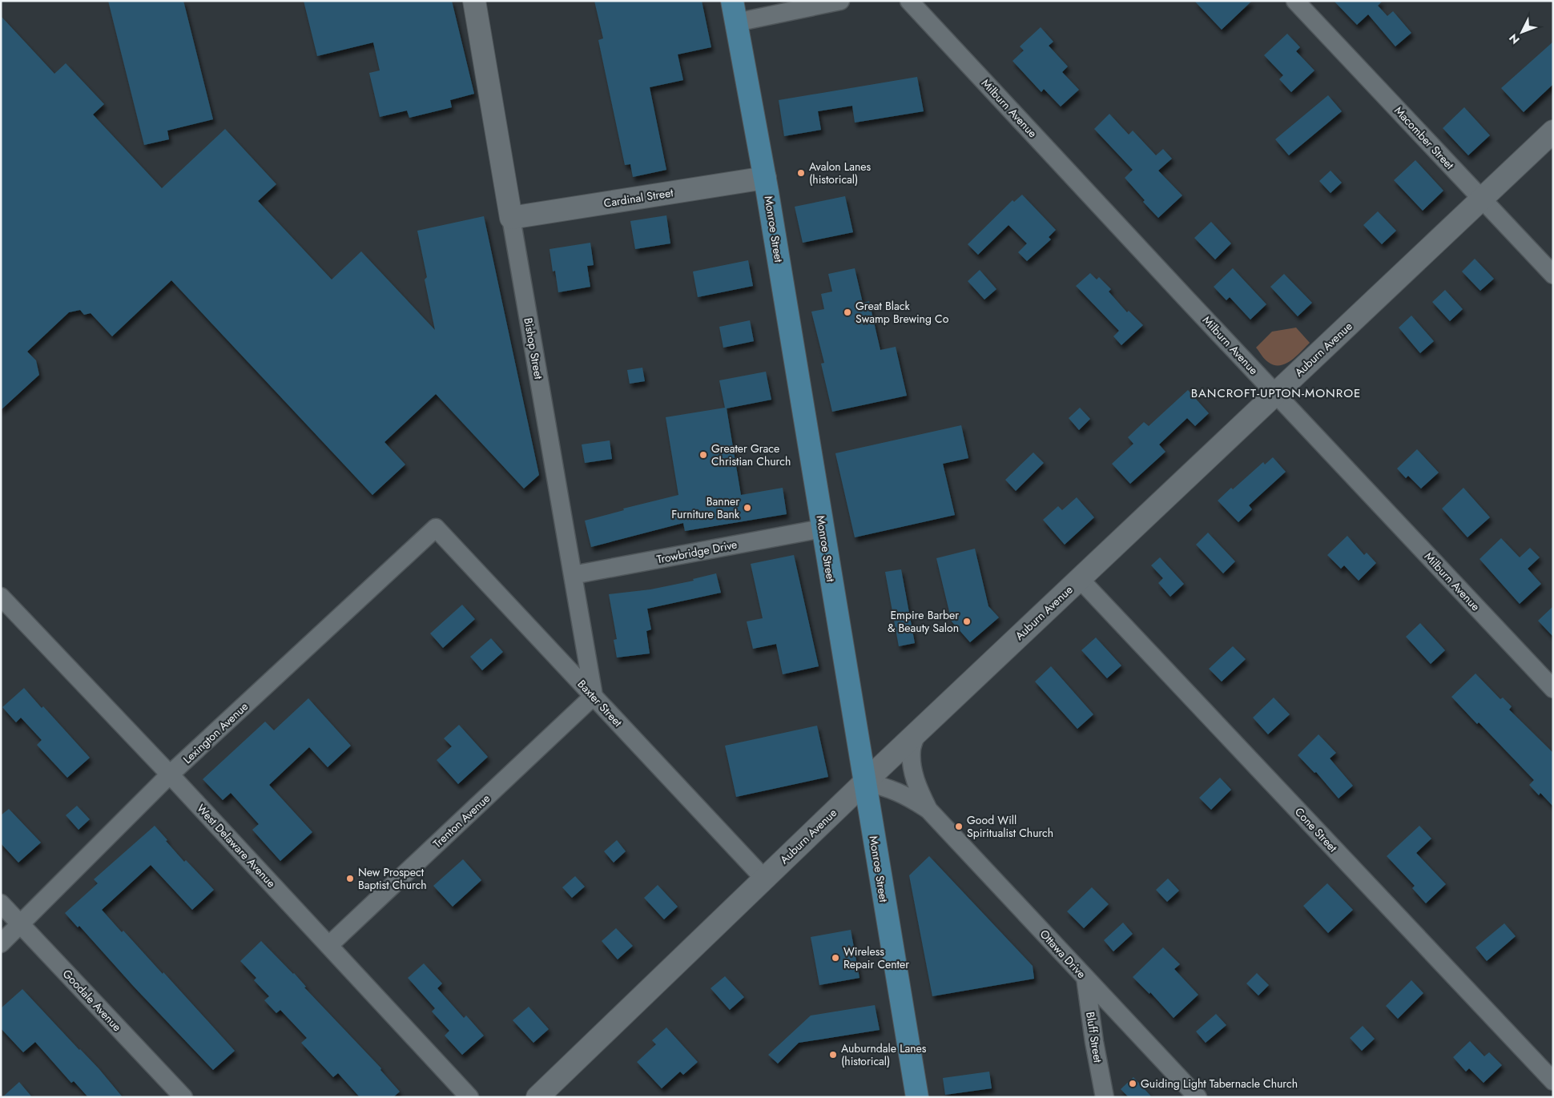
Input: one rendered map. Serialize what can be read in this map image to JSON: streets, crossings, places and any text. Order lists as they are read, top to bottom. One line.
{"streets":{"main road":["Monroe Street"],"street":["Milburn Avenue","Macomber Street","Cardinal Street","Bishop Street","Auburn Avenue","Trowbridge Drive","Baxter Street","Lexington Avenue","Trenton Avenue","Cone Street","West Delaware Avenue","Ottawa Drive","Goodale Avenue","Bluff Street"]},"crossings":[["Milburn Avenue","Auburn Avenue"],["Macomber Street","Auburn Avenue"],["Cardinal Street","Monroe Street"],["Cardinal Street","Bishop Street"],["Monroe Street","Auburn Avenue"],["Monroe Street","Trowbridge Drive"],["Monroe Street","Ottawa Drive"],["Bishop Street","Trowbridge Drive"],["Bishop Street","Baxter Street"],["Bishop Street","Trenton Avenue"],["Auburn Avenue","Baxter Street"],["Auburn Avenue","Cone Street"],["Auburn Avenue","Ottawa Drive"],["Baxter Street","Lexington Avenue"],["Baxter Street","Trenton Avenue"],["Lexington Avenue","West Delaware Avenue"],["Lexington Avenue","Goodale Avenue"],["Trenton Avenue","West Delaware Avenue"],["Ottawa Drive","Bluff Street"]],"districts":["BANCROFT-UPTON-MONROE"],"places":["Avalon Lanes (historical)","Great Black Swamp Brewing Co","Greater Grace Christian Church","Banner Furniture Bank","Empire Barber & Beauty Salon","Good Will Spiritualist Church","New Prospect Baptist Church","Wireless Repair Center","Auburndale Lanes (historical)","Guiding Light Tabernacle Church"],"north":"bottom left"}
